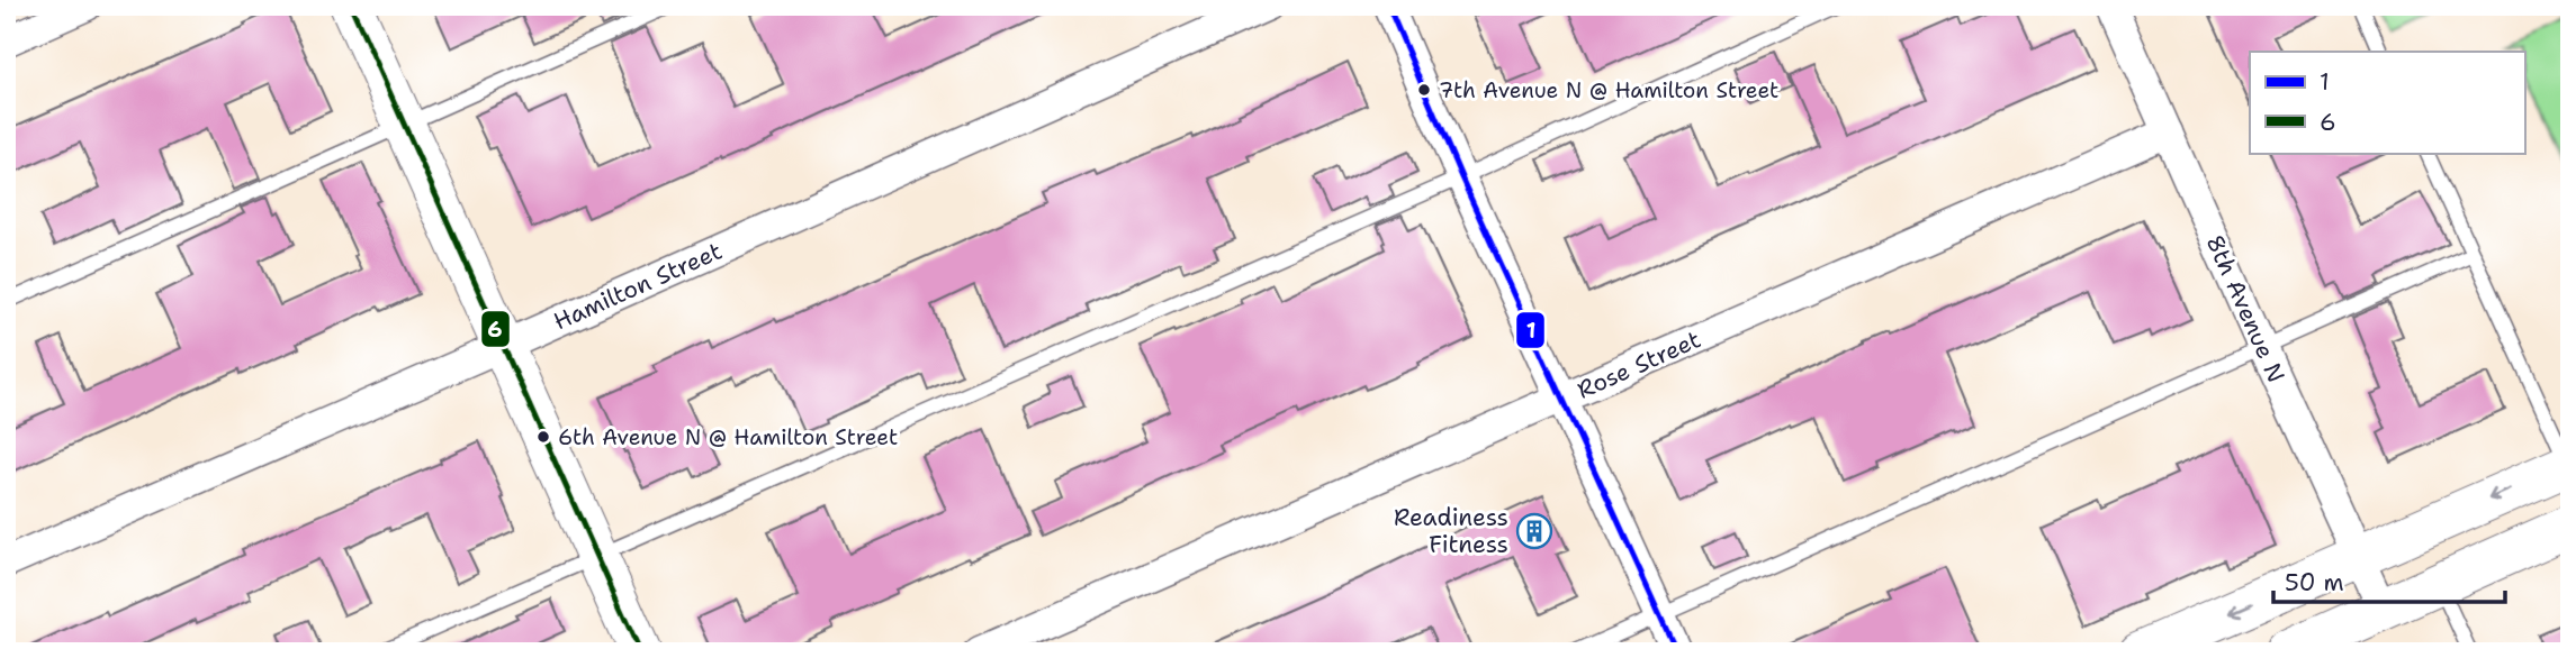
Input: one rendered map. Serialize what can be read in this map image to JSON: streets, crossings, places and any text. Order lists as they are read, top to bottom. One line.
{"streets":{"street":["Hamilton Street","8th Avenue N","Rose Street"]},"crossings":[["8th Avenue N","Rose Street"]],"places":{"other":["7th Avenue N @ Hamilton Street","6th Avenue N @ Hamilton Street"],"building":["Readiness Fitness"]},"lines":["transit line 1","transit line 6"],"legend":["1","6"],"scale_bar":"50 m"}
